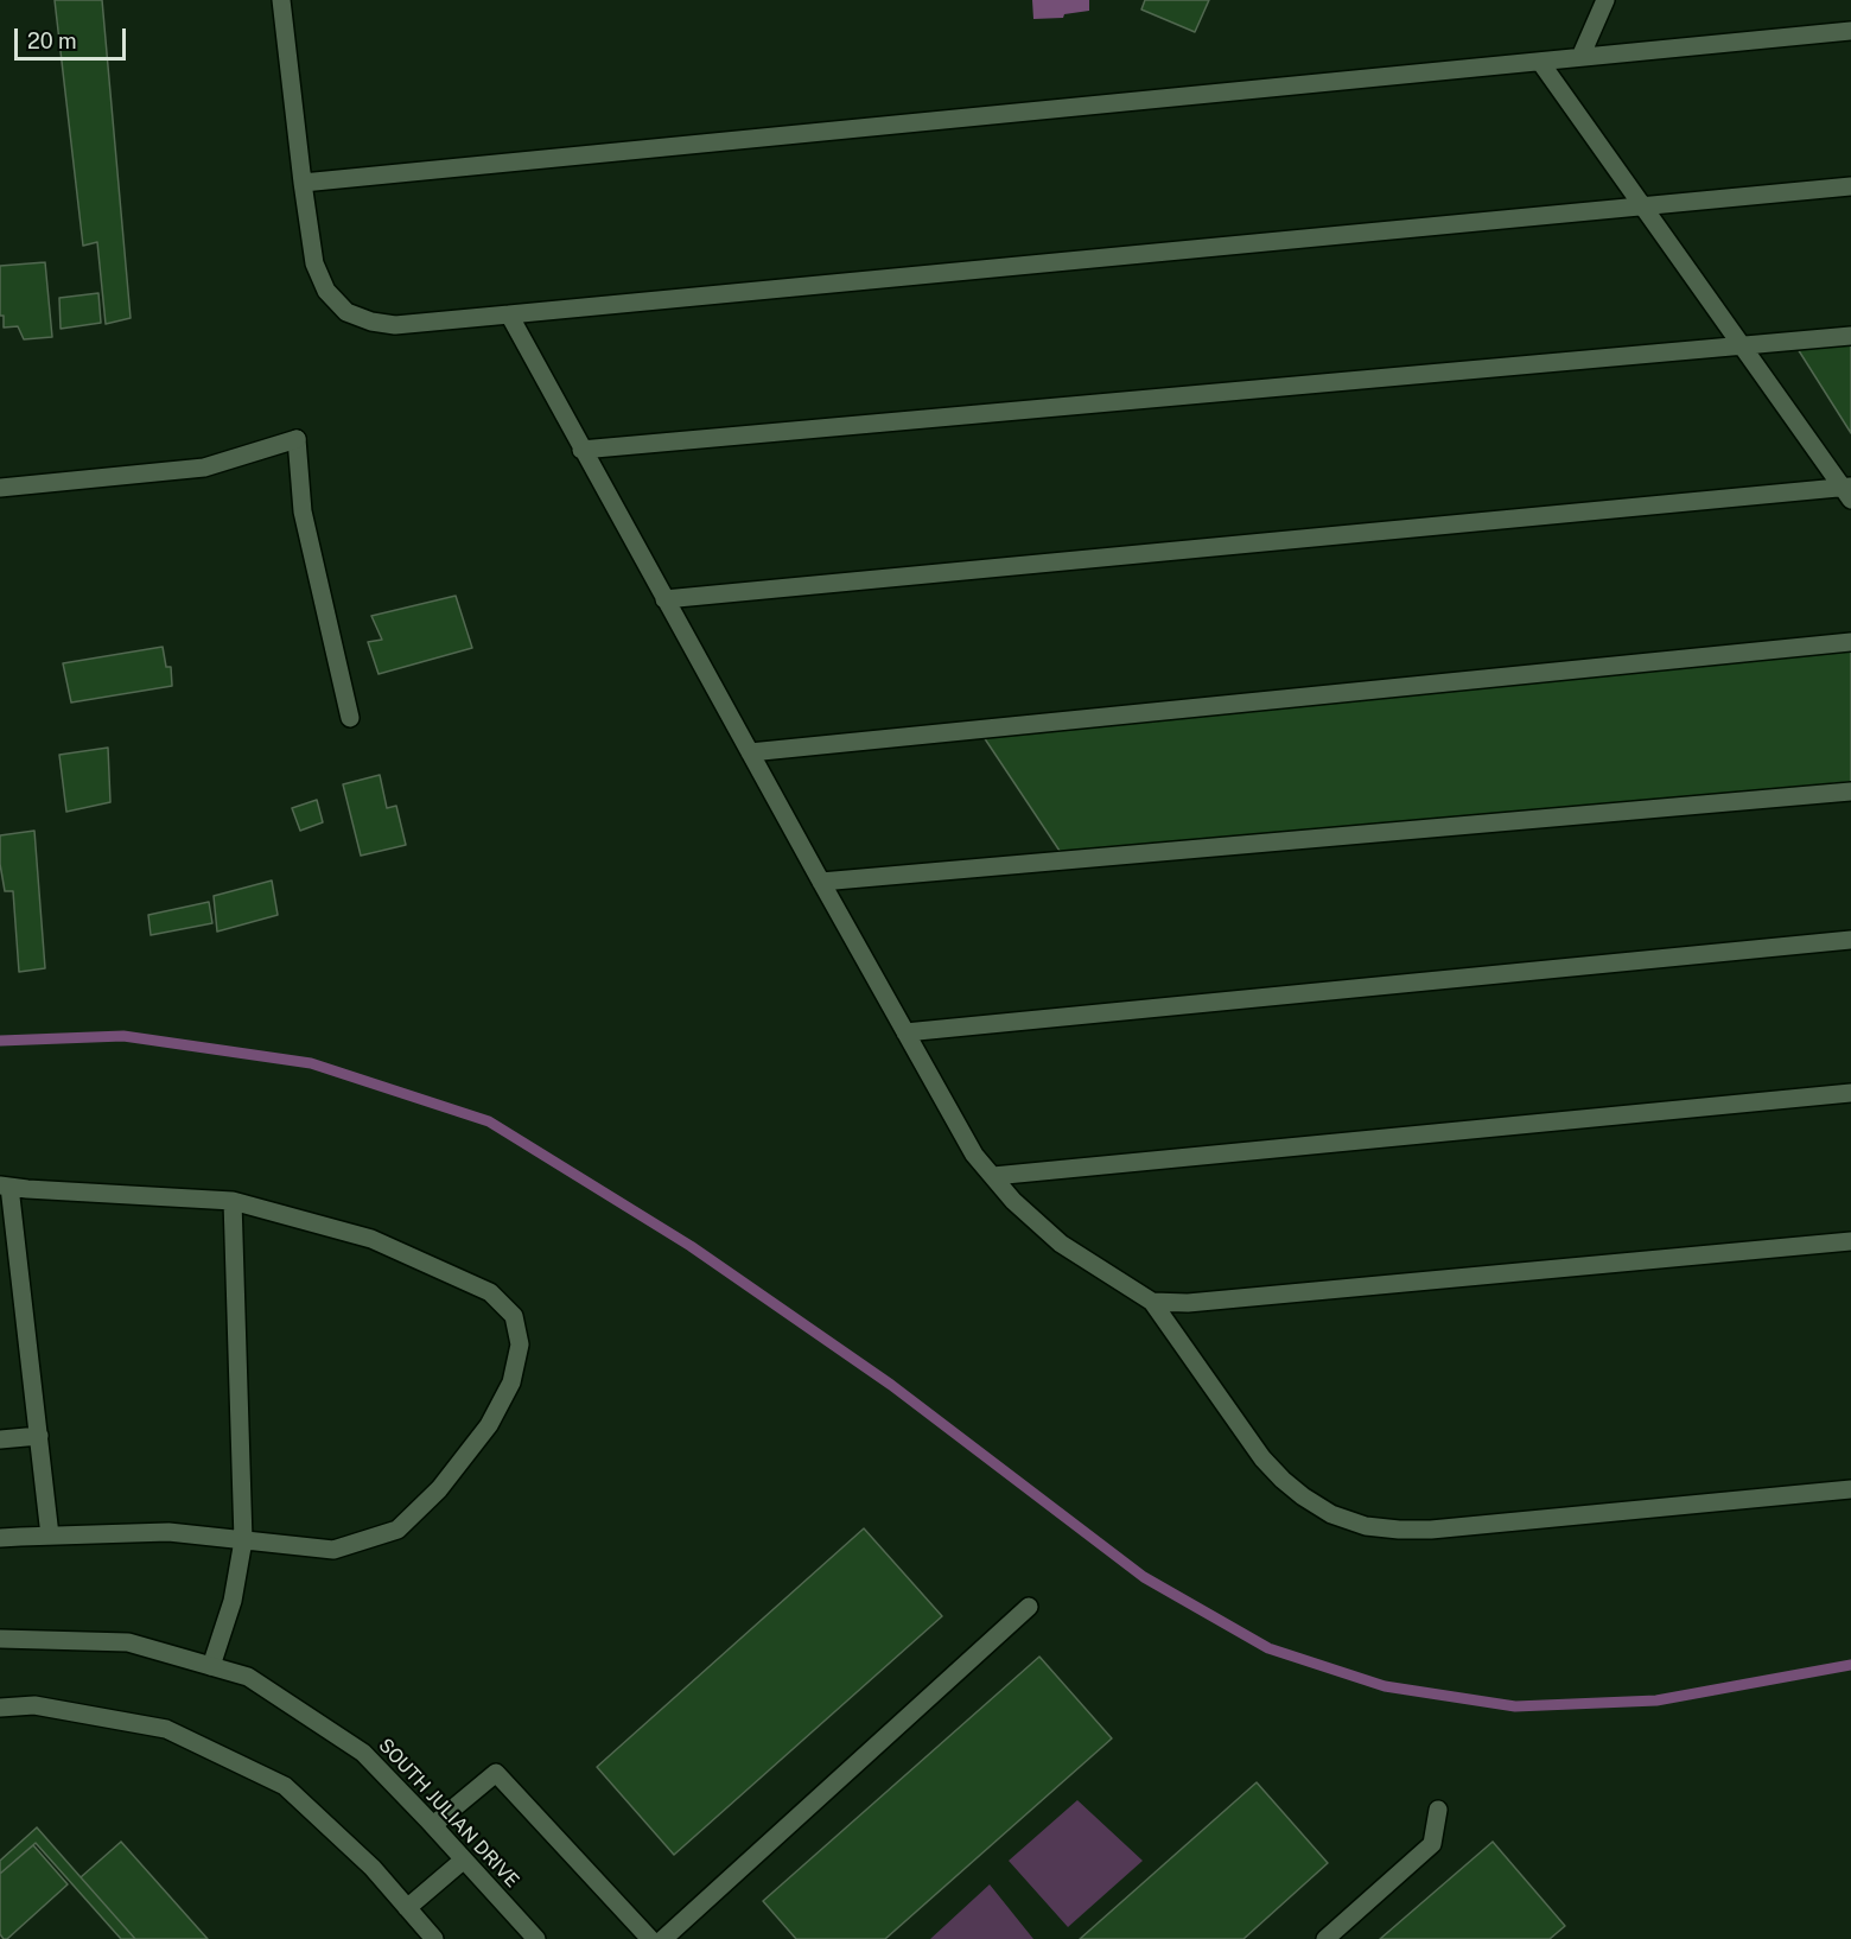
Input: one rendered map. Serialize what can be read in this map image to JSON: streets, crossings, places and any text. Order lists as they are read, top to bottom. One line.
{"streets":{"street":["SOUTH JULIAN DRIVE"]},"scale_bar":"20 m"}
